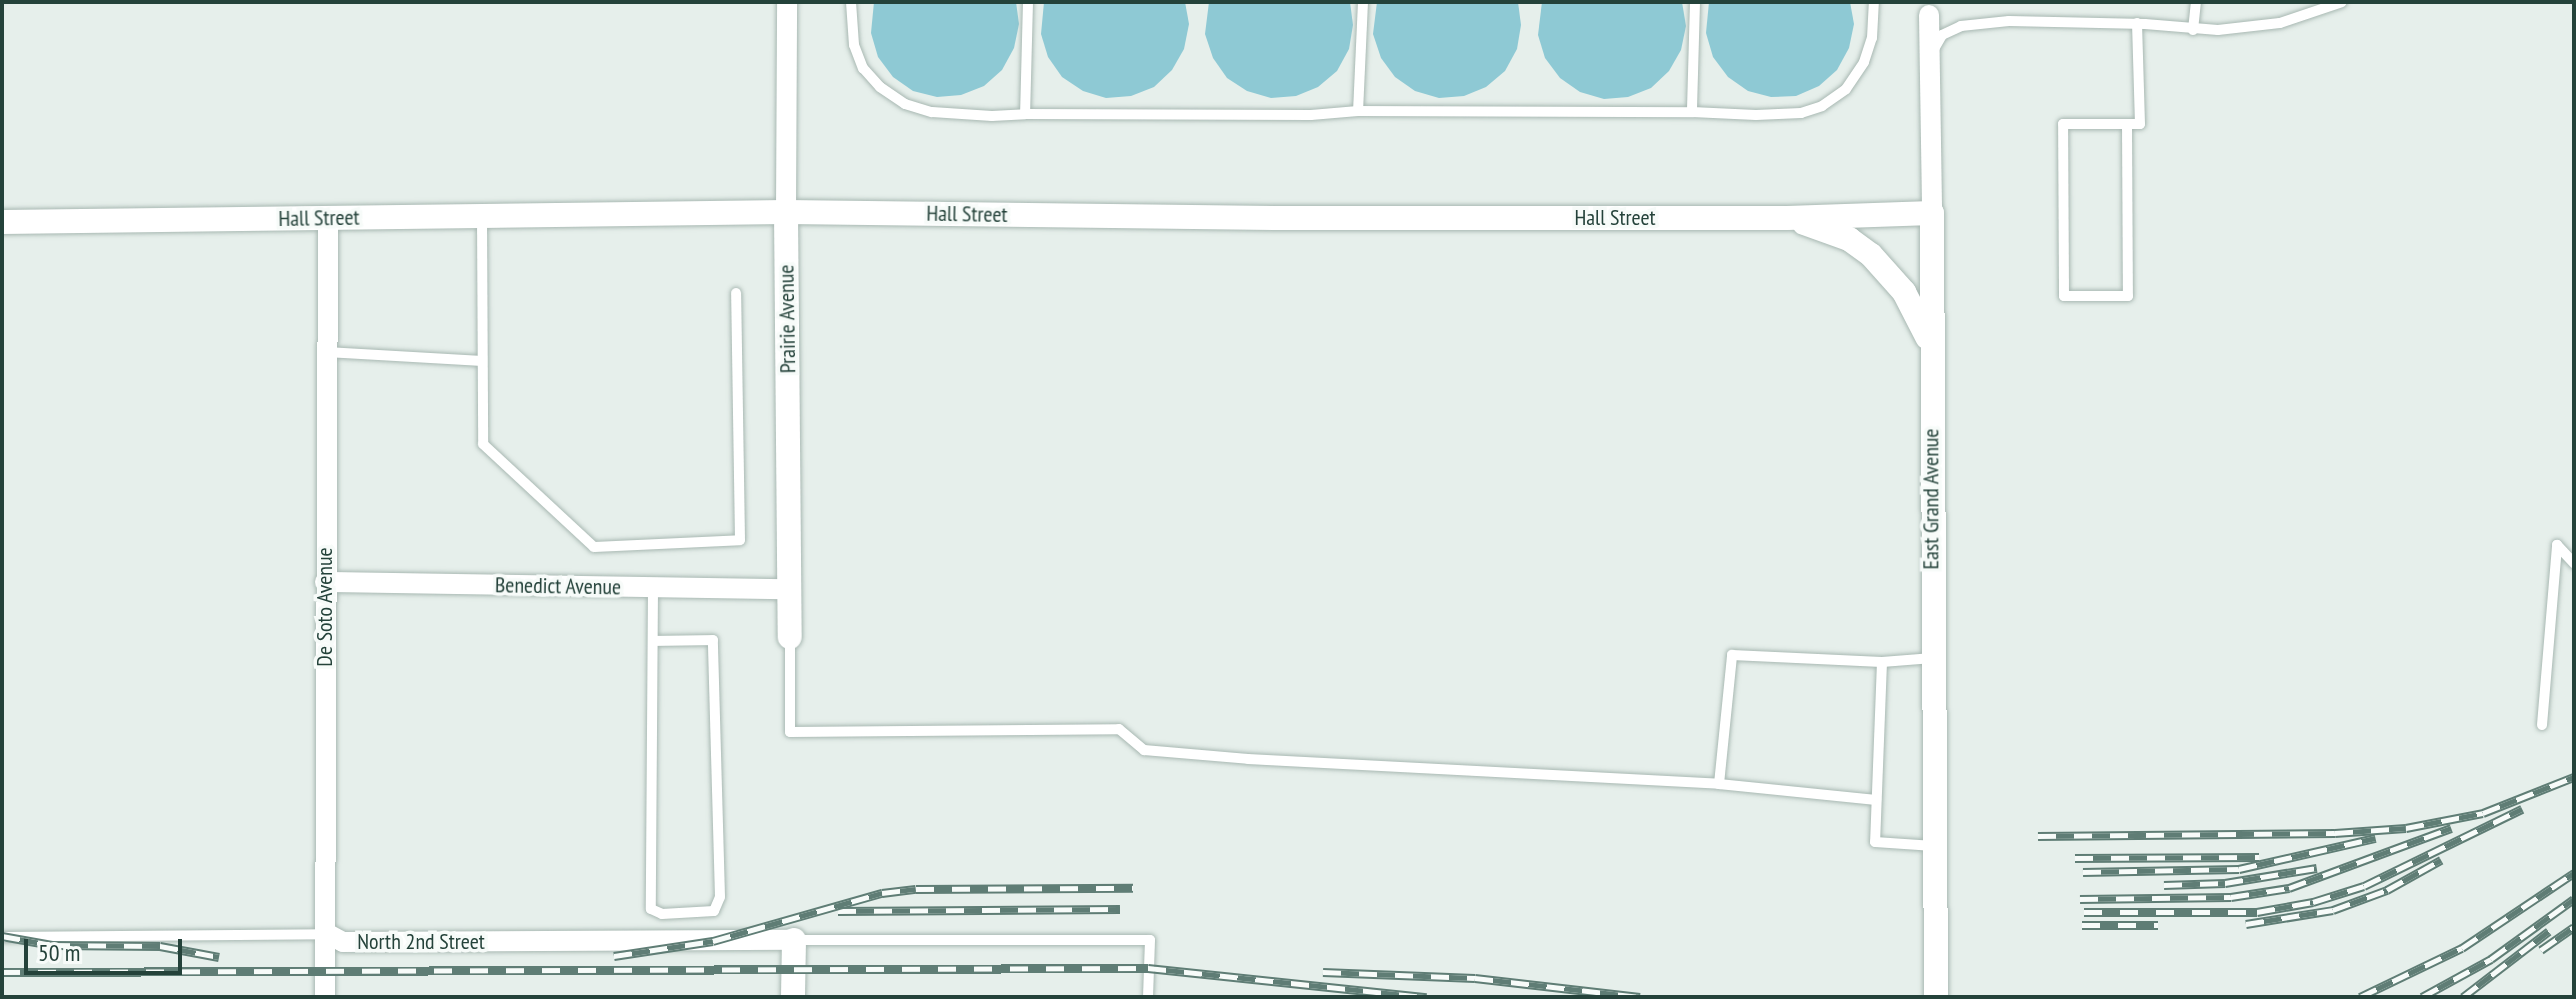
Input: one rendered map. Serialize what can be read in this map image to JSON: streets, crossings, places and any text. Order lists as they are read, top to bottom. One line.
{"streets":{"main road":["Hall Street","Prairie Avenue","East Grand Avenue"],"street":["Benedict Avenue","De Soto Avenue","North 2nd Street"]},"crossings":[["Hall Street","Prairie Avenue"],["Hall Street","East Grand Avenue"],["Hall Street","De Soto Avenue"],["Prairie Avenue","Benedict Avenue"],["Benedict Avenue","De Soto Avenue"],["De Soto Avenue","North 2nd Street"]],"scale_bar":"50 m"}
